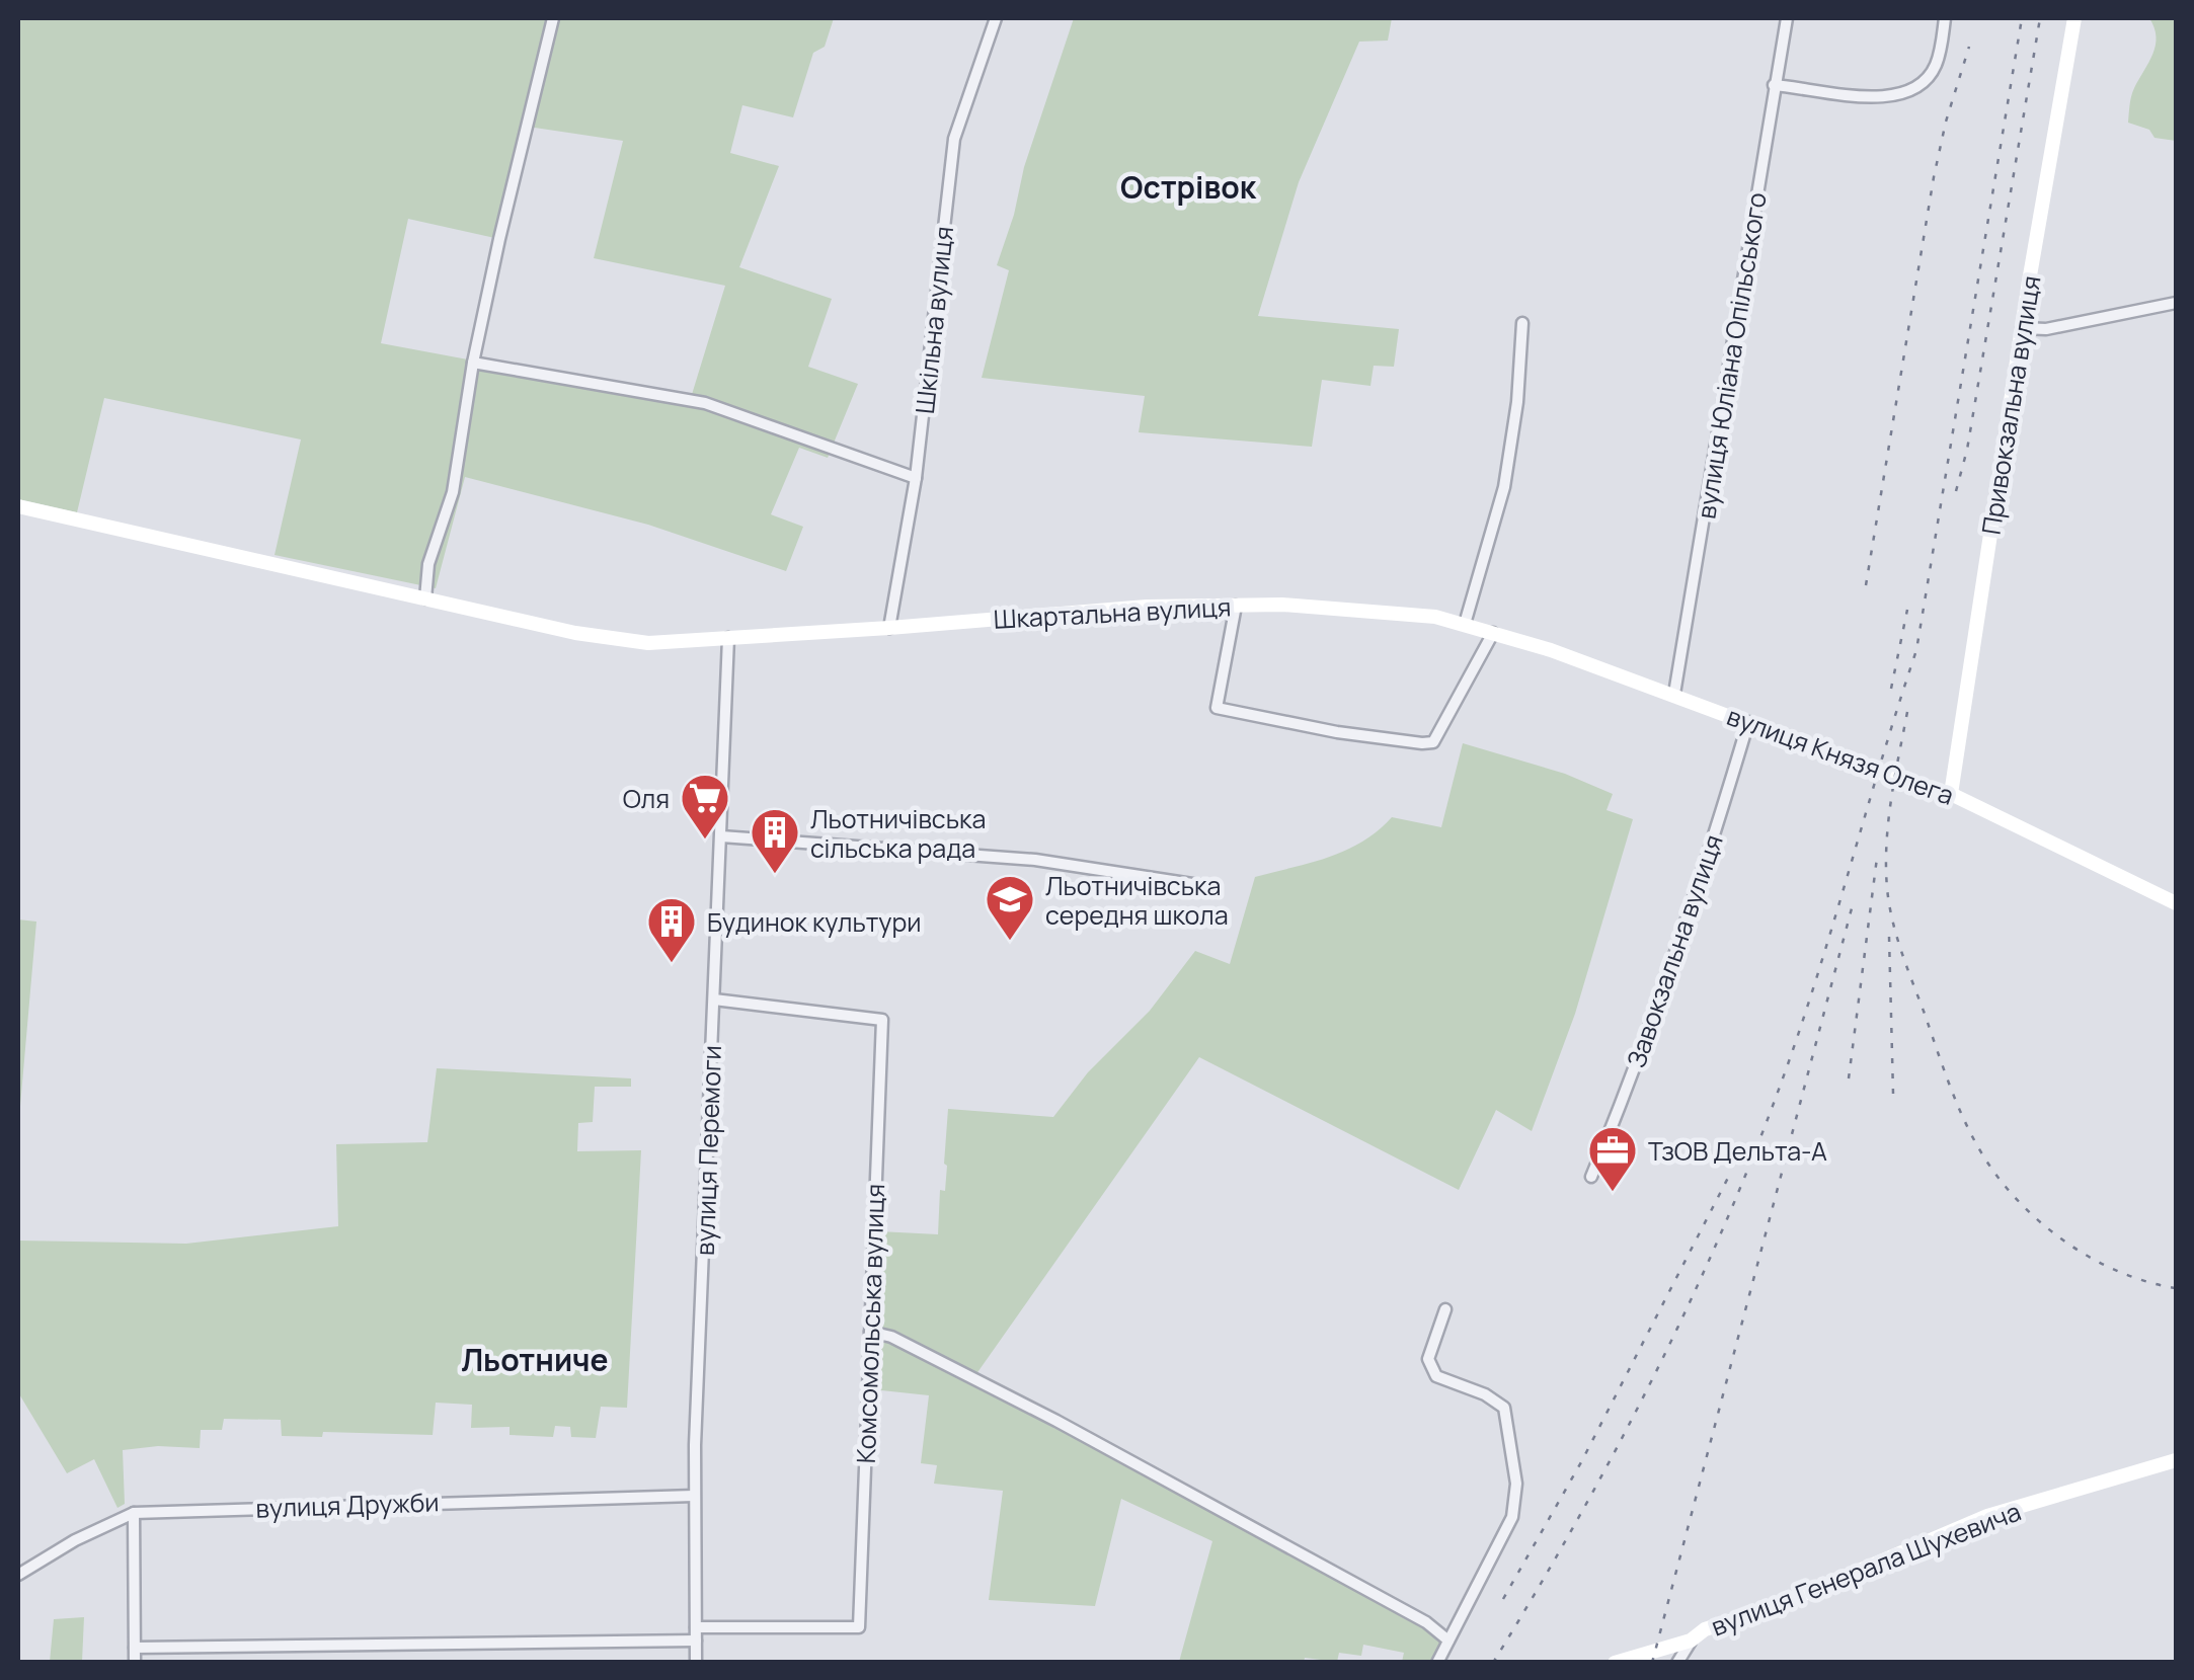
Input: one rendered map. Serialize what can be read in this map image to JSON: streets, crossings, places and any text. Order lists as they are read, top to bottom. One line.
{"streets":{"street":["Шкільна вулиця","вулиця Юліана Опільського","Привокзальна вулиця","Шкартальна вулиця","вулиця Князя Олега","Завокзальна вулиця","вулиця Перемоги","Комсомольська вулиця","вулиця Дружби","вулиця Генерала Шухевича"]},"crossings":[["Шкільна вулиця","Шкартальна вулиця"],["вулиця Юліана Опільського","вулиця Князя Олега"],["Привокзальна вулиця","вулиця Князя Олега"],["Шкартальна вулиця","вулиця Князя Олега"],["Шкартальна вулиця","вулиця Перемоги"],["вулиця Князя Олега","Завокзальна вулиця"],["вулиця Перемоги","Комсомольська вулиця"],["вулиця Перемоги","вулиця Дружби"]],"districts":["Острівок","Льотниче"],"places":{"supermarket":["Оля"],"building":["Льотничівська сільська рада","Будинок культури"],"school or university":["Льотничівська середня школа"],"office":["ТзОВ Дельта-А"]}}
